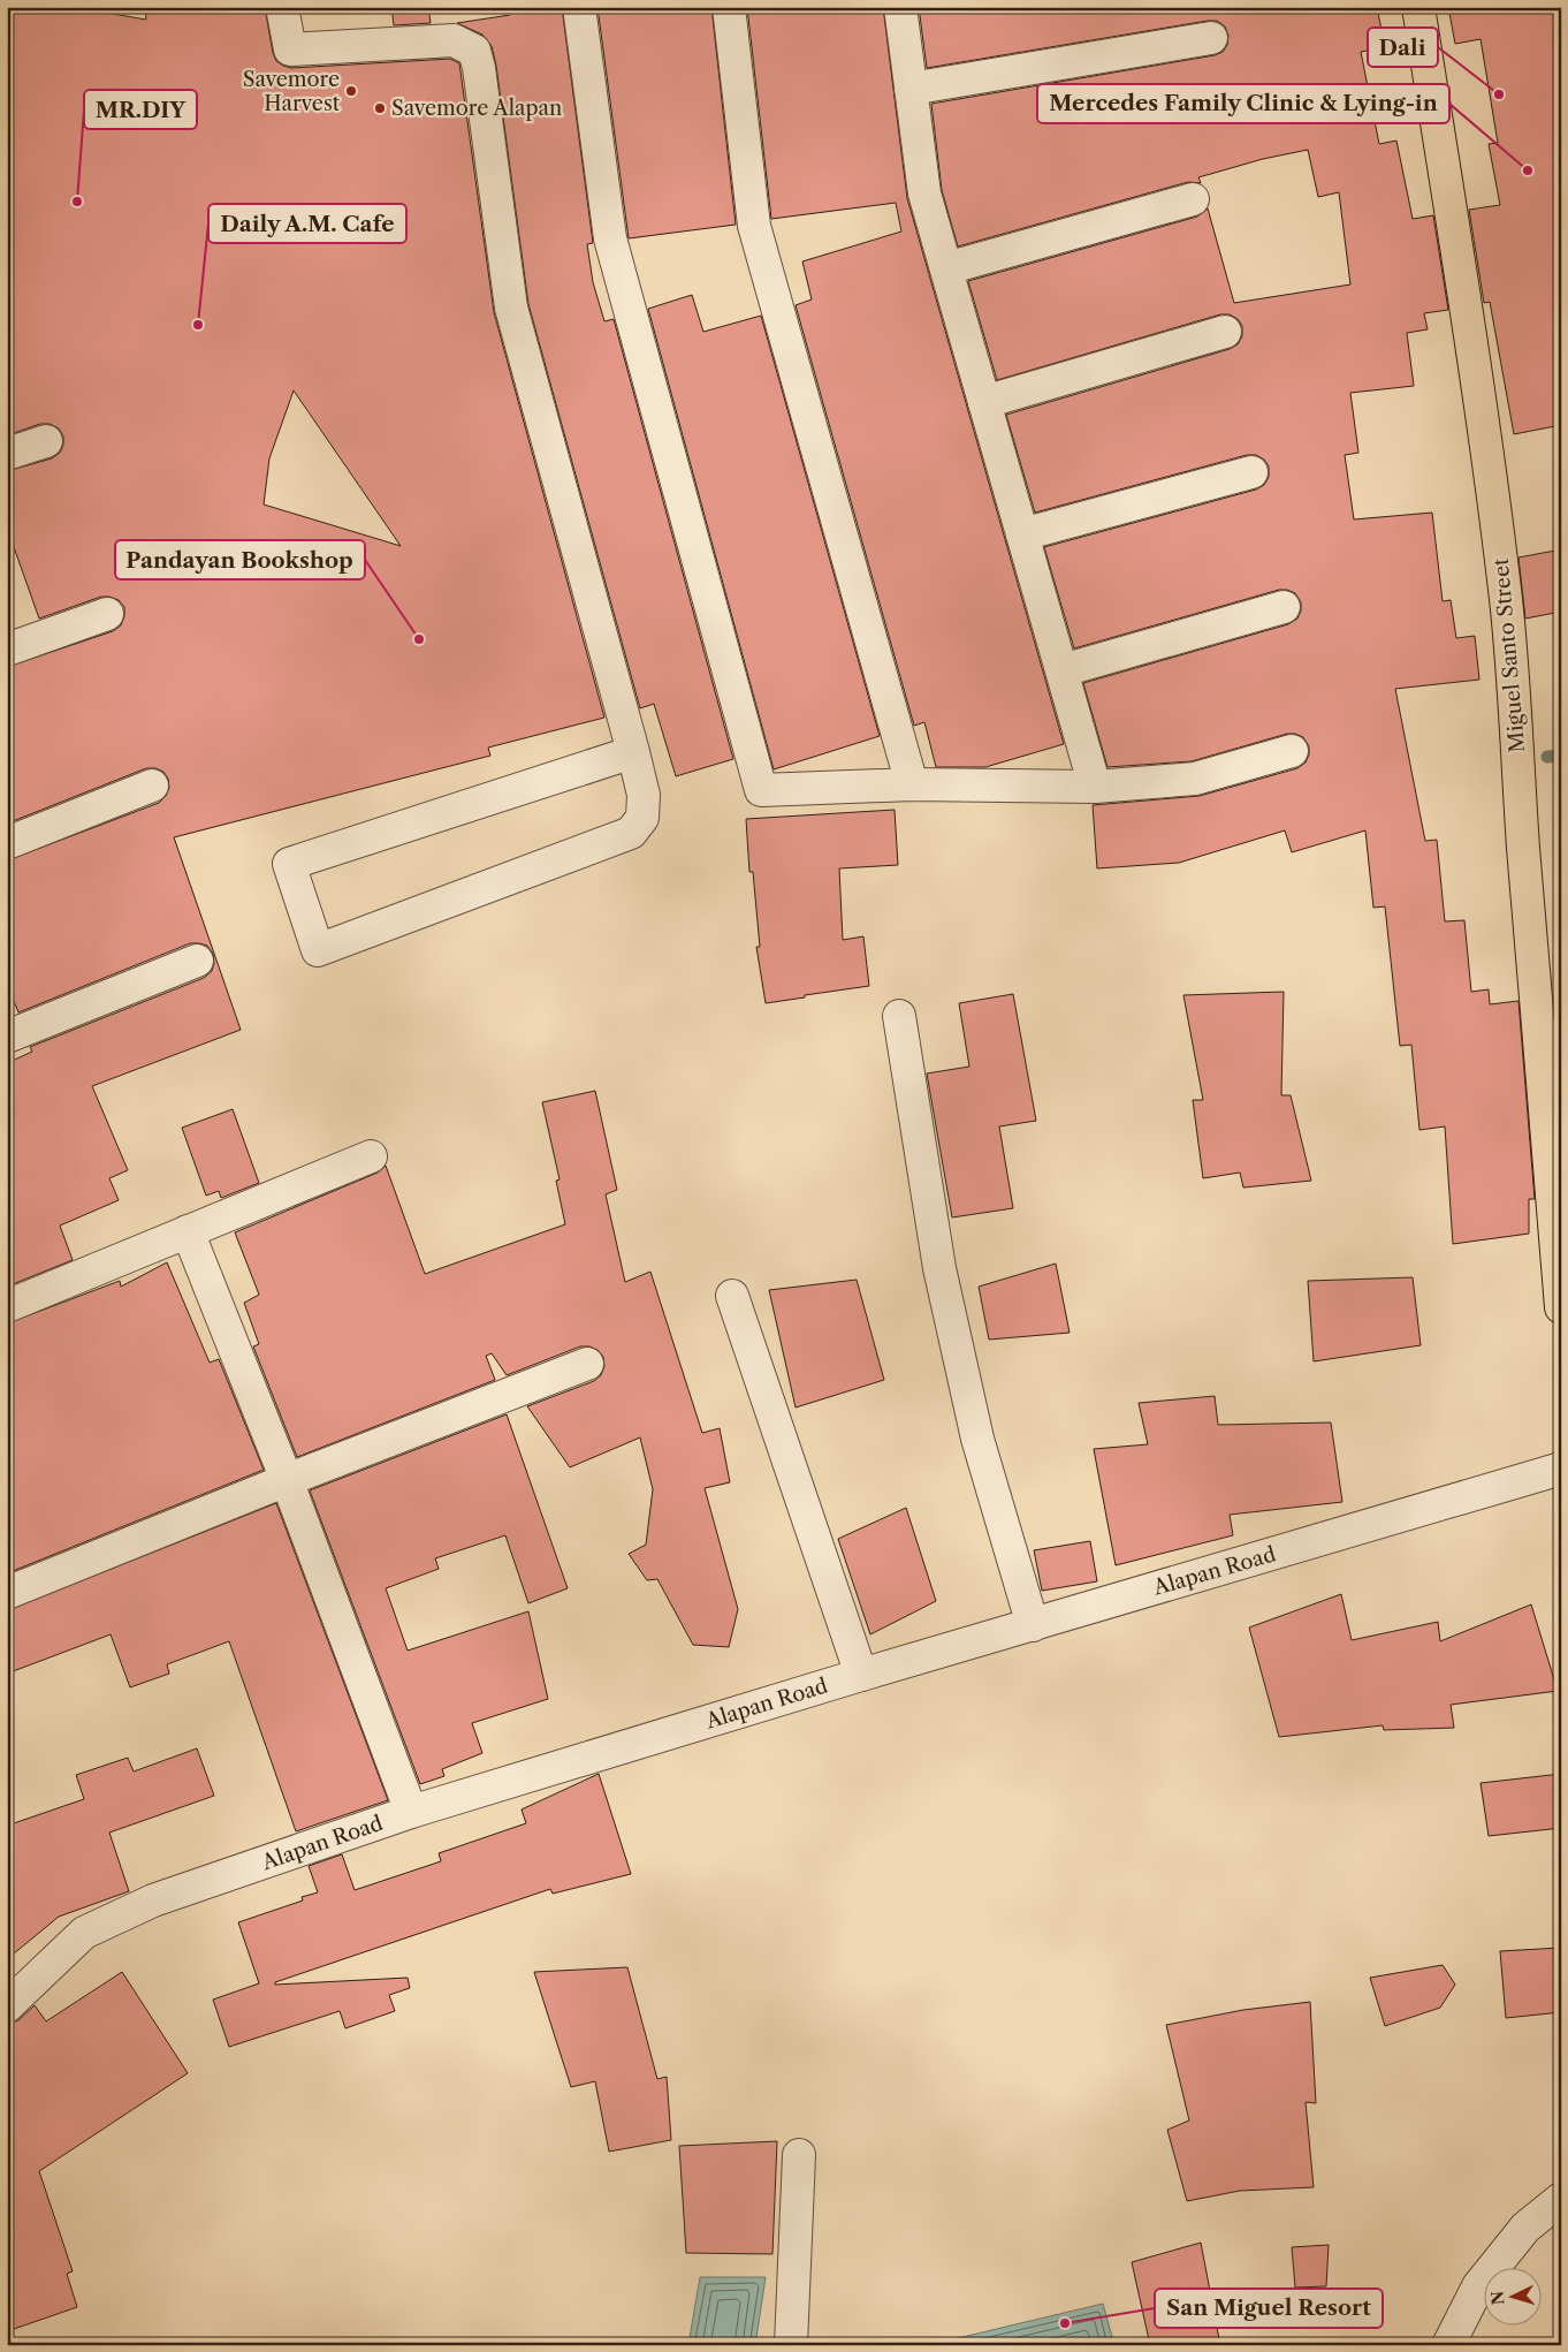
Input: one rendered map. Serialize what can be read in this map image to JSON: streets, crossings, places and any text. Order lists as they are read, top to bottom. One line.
{"streets":{"main road":["Miguel Santo Street"],"street":["Alapan Road"]},"places":["Savemore Harvest","Dali","Savemore Alapan","Mercedes Family Clinic & Lying-in","MR.DIY","Daily A.M. Cafe","Pandayan Bookshop","San Miguel Resort"],"north":"left"}
